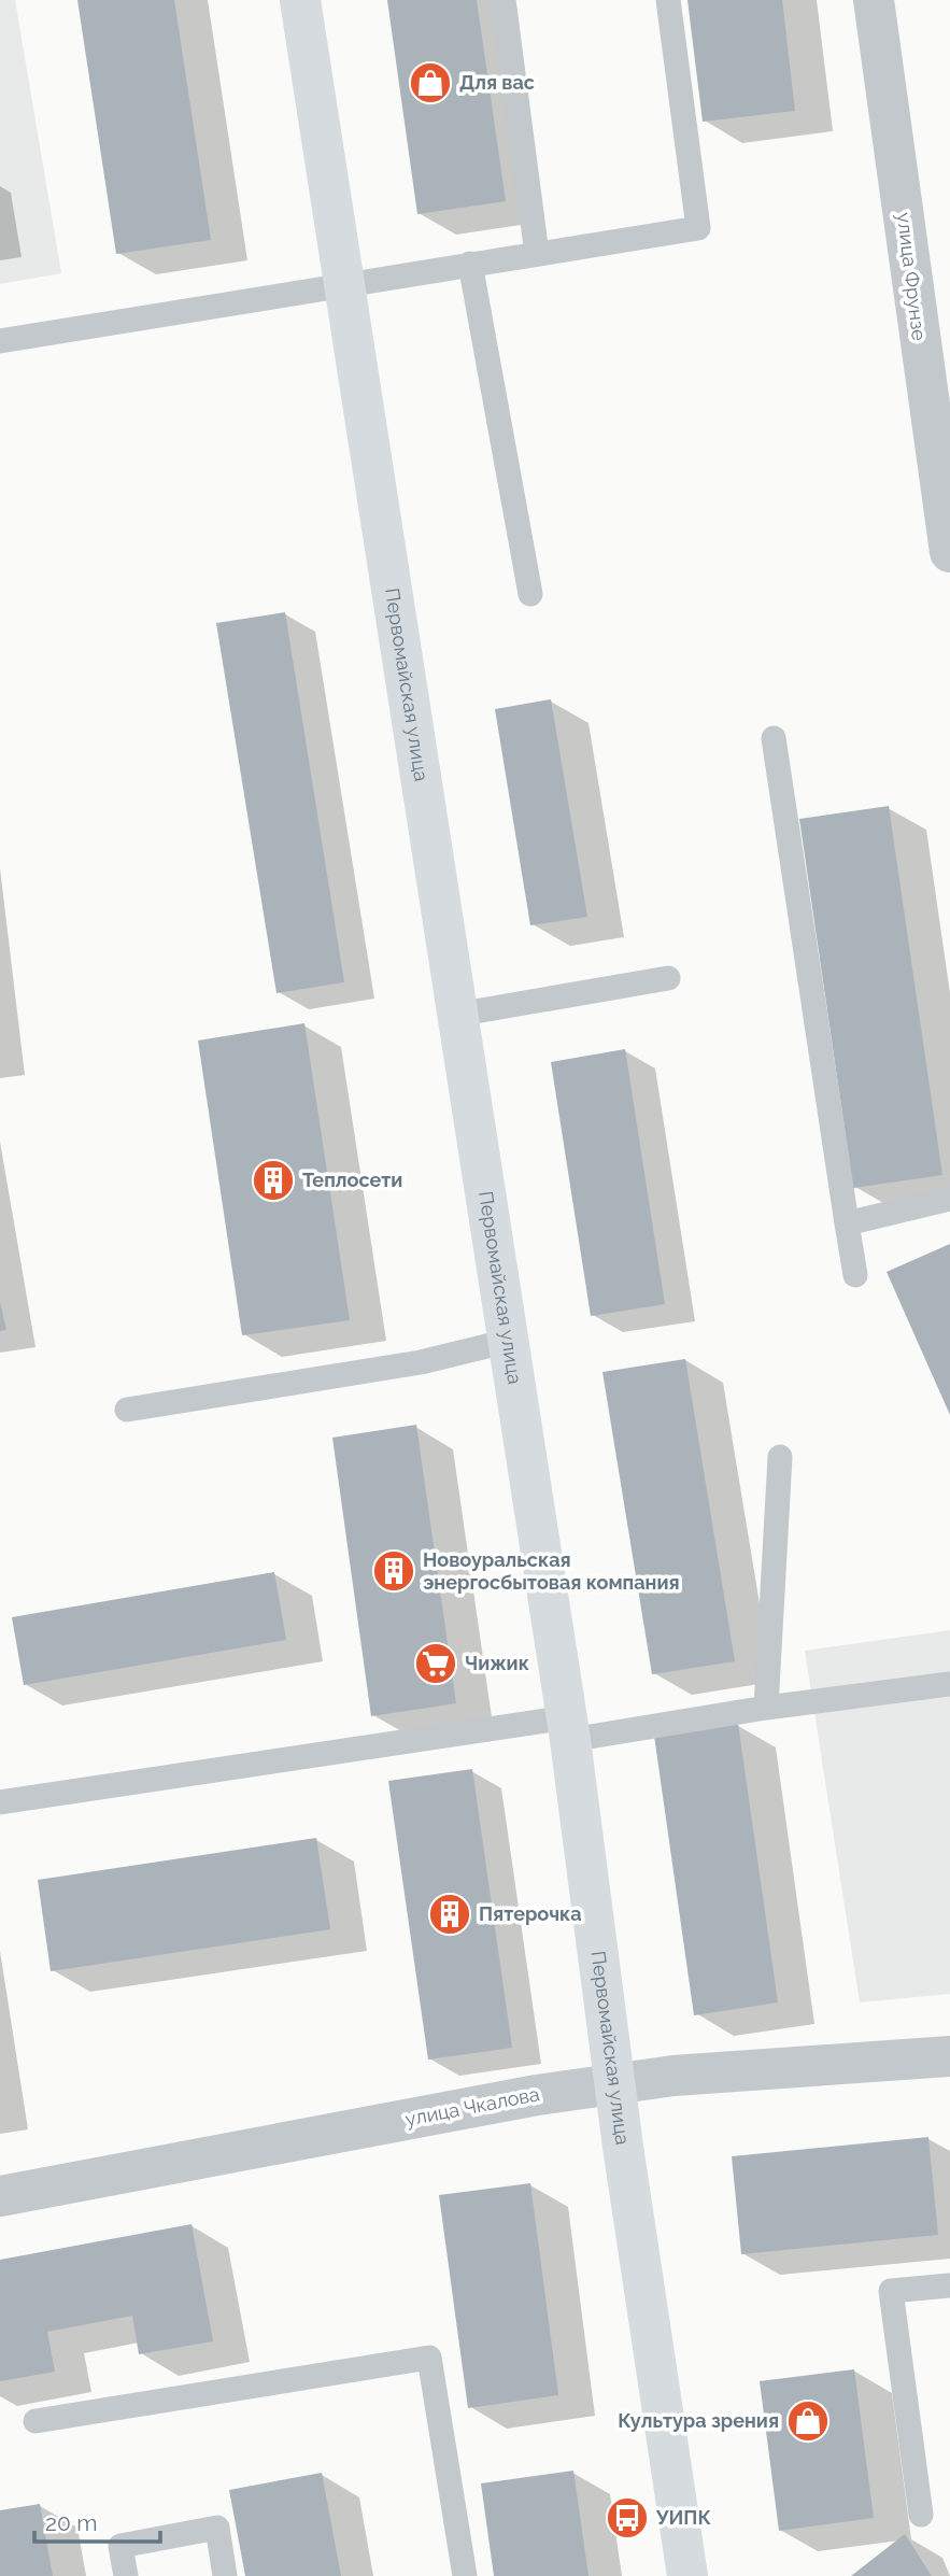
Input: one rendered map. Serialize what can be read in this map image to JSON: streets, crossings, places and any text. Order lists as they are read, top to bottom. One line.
{"streets":{"main road":["Первомайская улица"],"street":["улица Фрунзе","улица Чкалова"]},"crossings":[["Первомайская улица","улица Чкалова"]],"places":{"shop":["Для вас","Культура зрения"],"building":["Теплосети","Новоуральская энергосбытовая компания","Пятерочка"],"supermarket":["Чижик"],"bus stop":["УИПК"]},"scale_bar":"20 m"}
